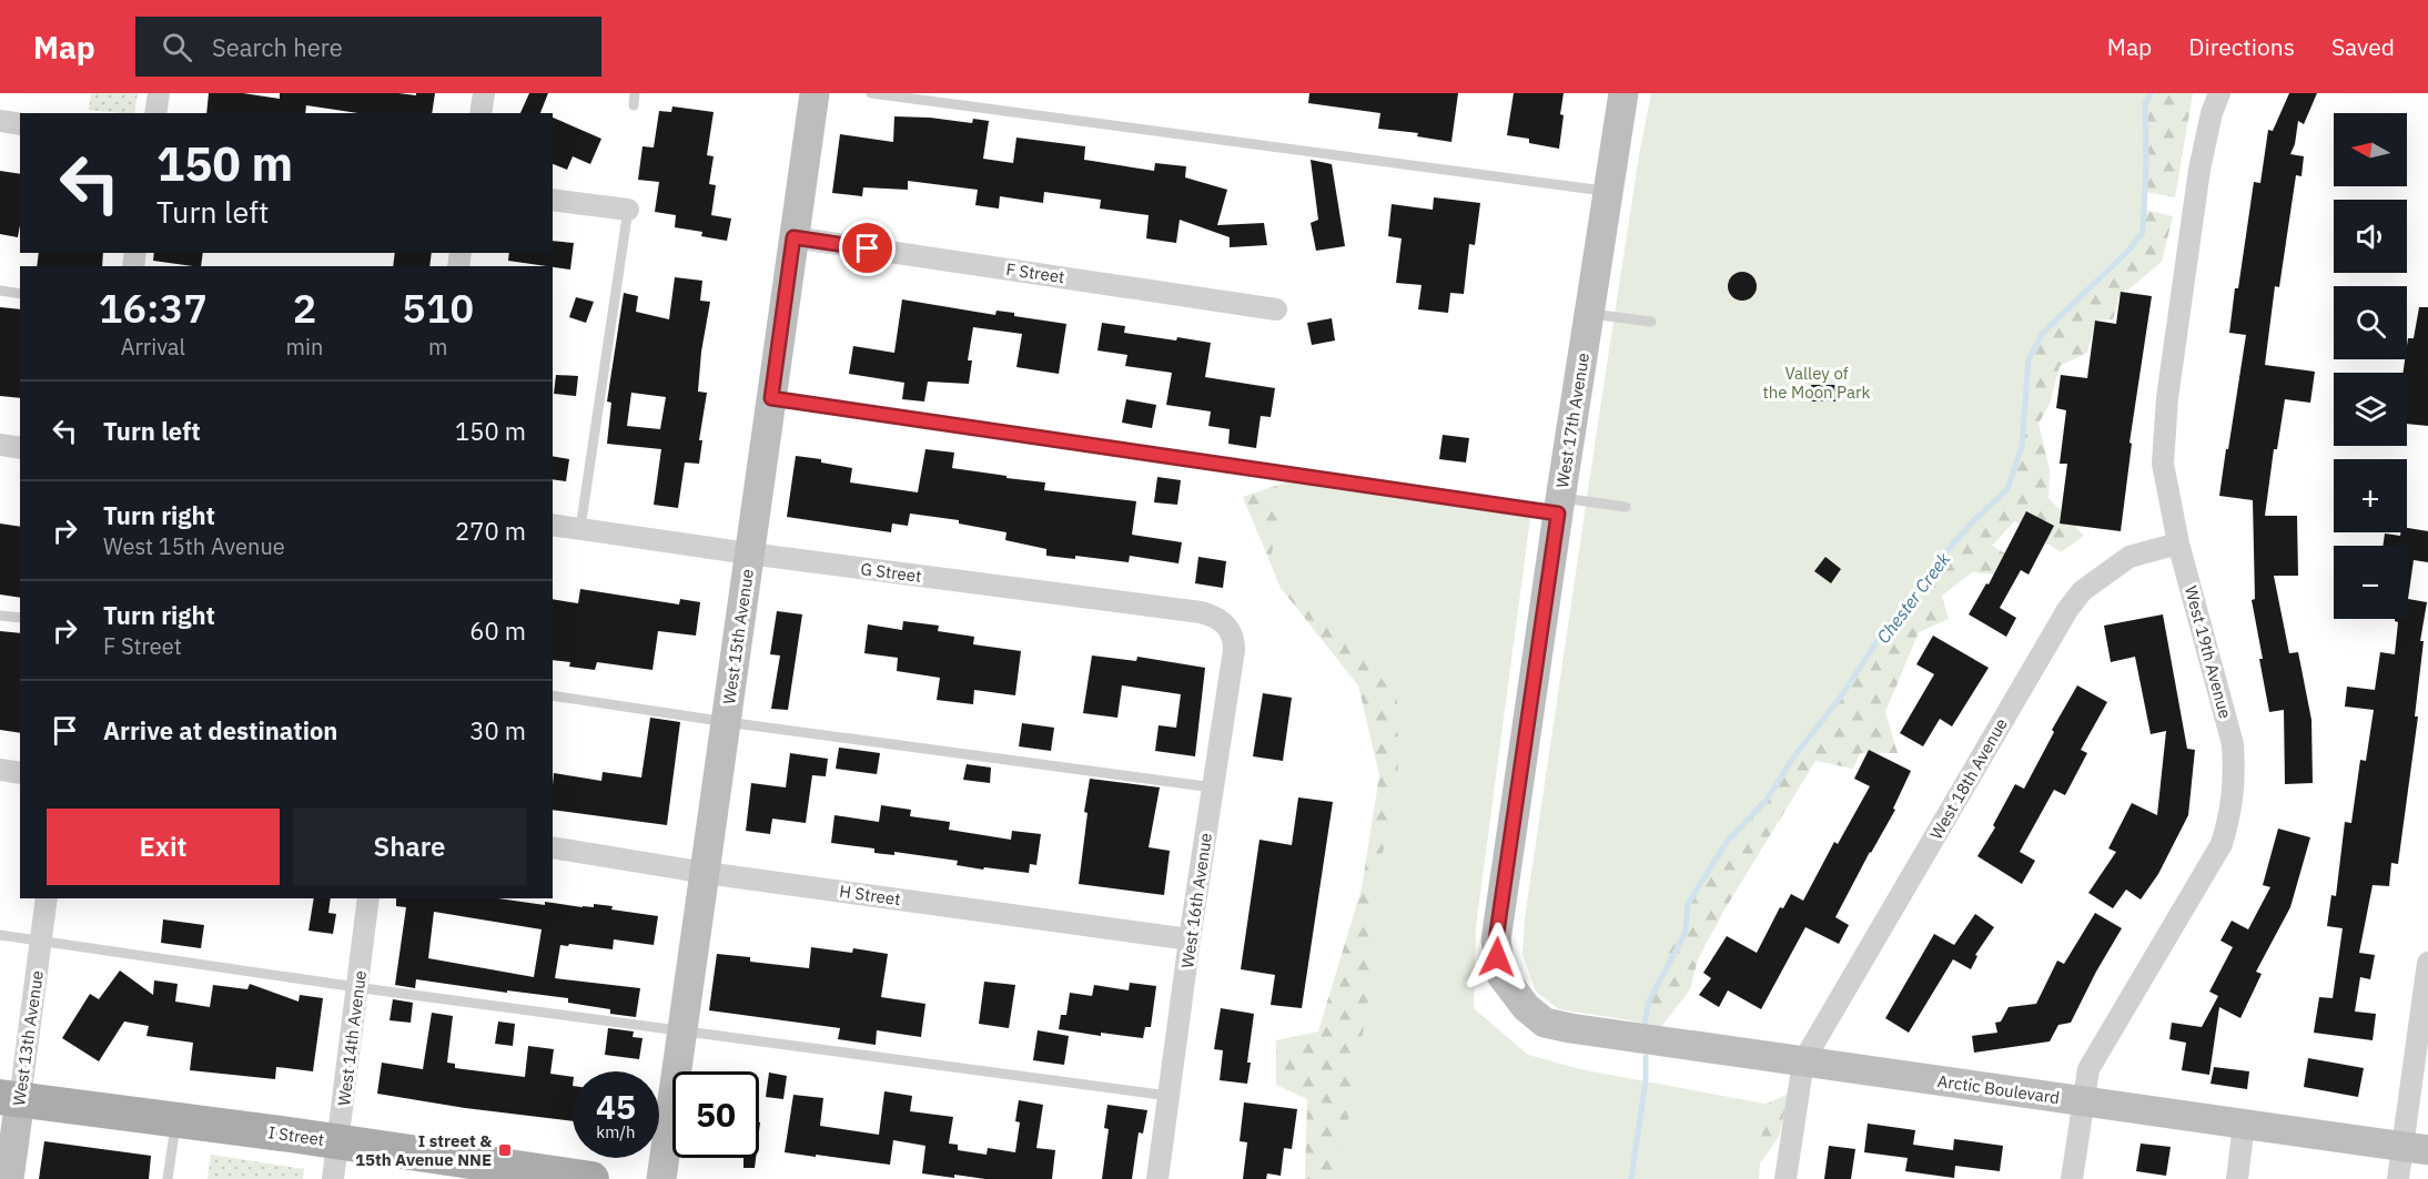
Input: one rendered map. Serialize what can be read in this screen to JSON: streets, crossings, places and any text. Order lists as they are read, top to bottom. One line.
{"streets":{"main road":["West 17th Avenue","West 15th Avenue","West 13th Avenue","Arctic Boulevard","I Street"],"street":["F Street","G Street","West 19th Avenue","West 18th Avenue","H Street","West 16th Avenue","West 14th Avenue"]},"crossings":[["F Street","West 15th Avenue"],["West 17th Avenue","Arctic Boulevard"],["G Street","West 15th Avenue"],["G Street","West 16th Avenue"],["West 15th Avenue","H Street"],["West 19th Avenue","West 18th Avenue"],["West 19th Avenue","Arctic Boulevard"],["West 18th Avenue","Arctic Boulevard"],["H Street","West 16th Avenue"],["West 13th Avenue","I Street"],["West 14th Avenue","I Street"]],"water":["Chester Creek"],"parks":["Valley of the Moon Park"],"places":{"transit":["I street & 15th Avenue NNE"]},"north":"left","page":{"header":"Map","search":"Search here","nav":["Map","Directions","Saved"],"map_buttons":["+","−"],"turn":["150 m","Turn left"],"eta":["16:37","Arrival","2","min","510","m"],"list":[{"name":"Turn left","value":"150 m"},{"name":"Turn right","note":"West 15th Avenue","value":"270 m"},{"name":"Turn right","note":"F Street","value":"60 m"},{"name":"Arrive at destination","value":"30 m"}],"buttons":["Exit","Share"],"speed":"45 km/h","limit":"50"}}
